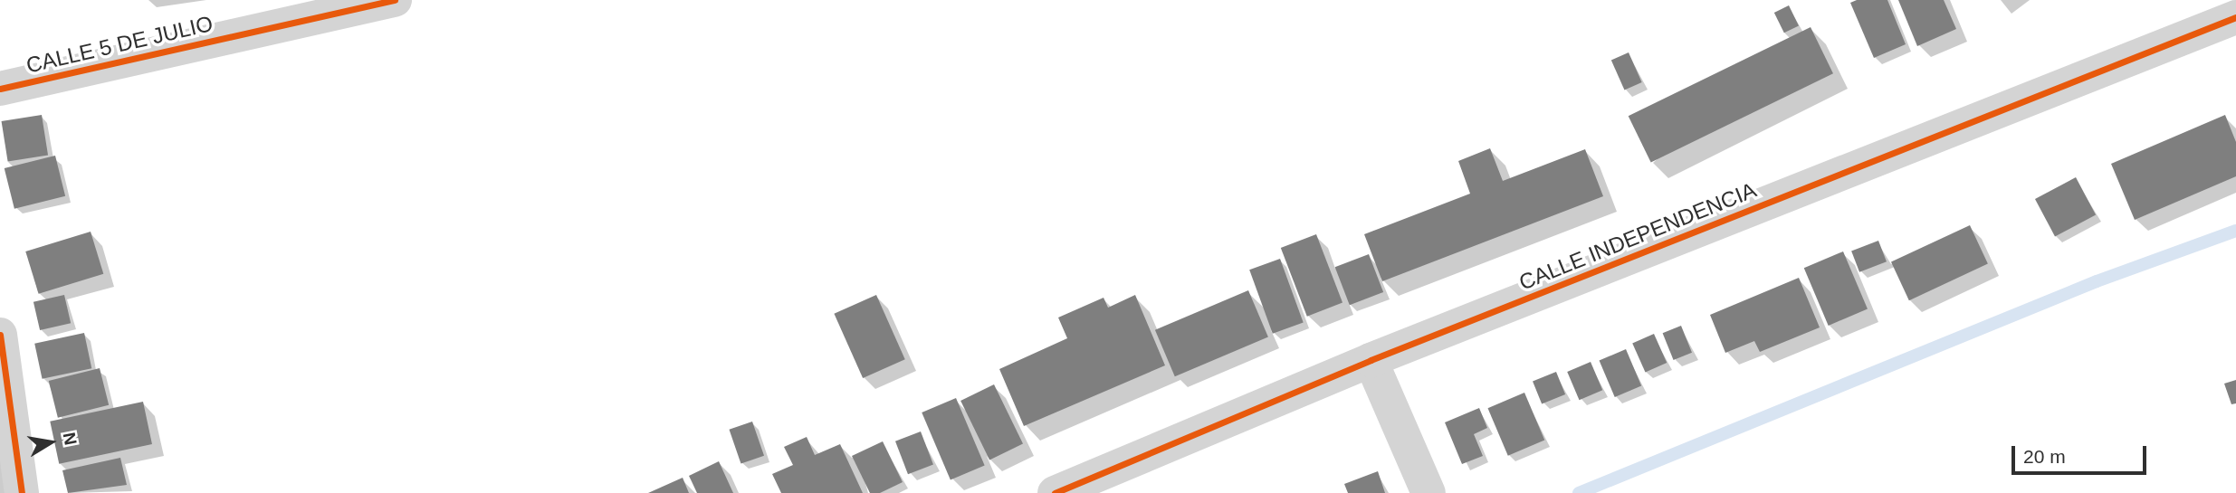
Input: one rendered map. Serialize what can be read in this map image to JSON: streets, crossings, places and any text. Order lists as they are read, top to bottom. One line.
{"streets":{"street":["CALLE 5 DE JULIO","CALLE INDEPENDENCIA"]},"scale_bar":"20 m","north":"right"}
